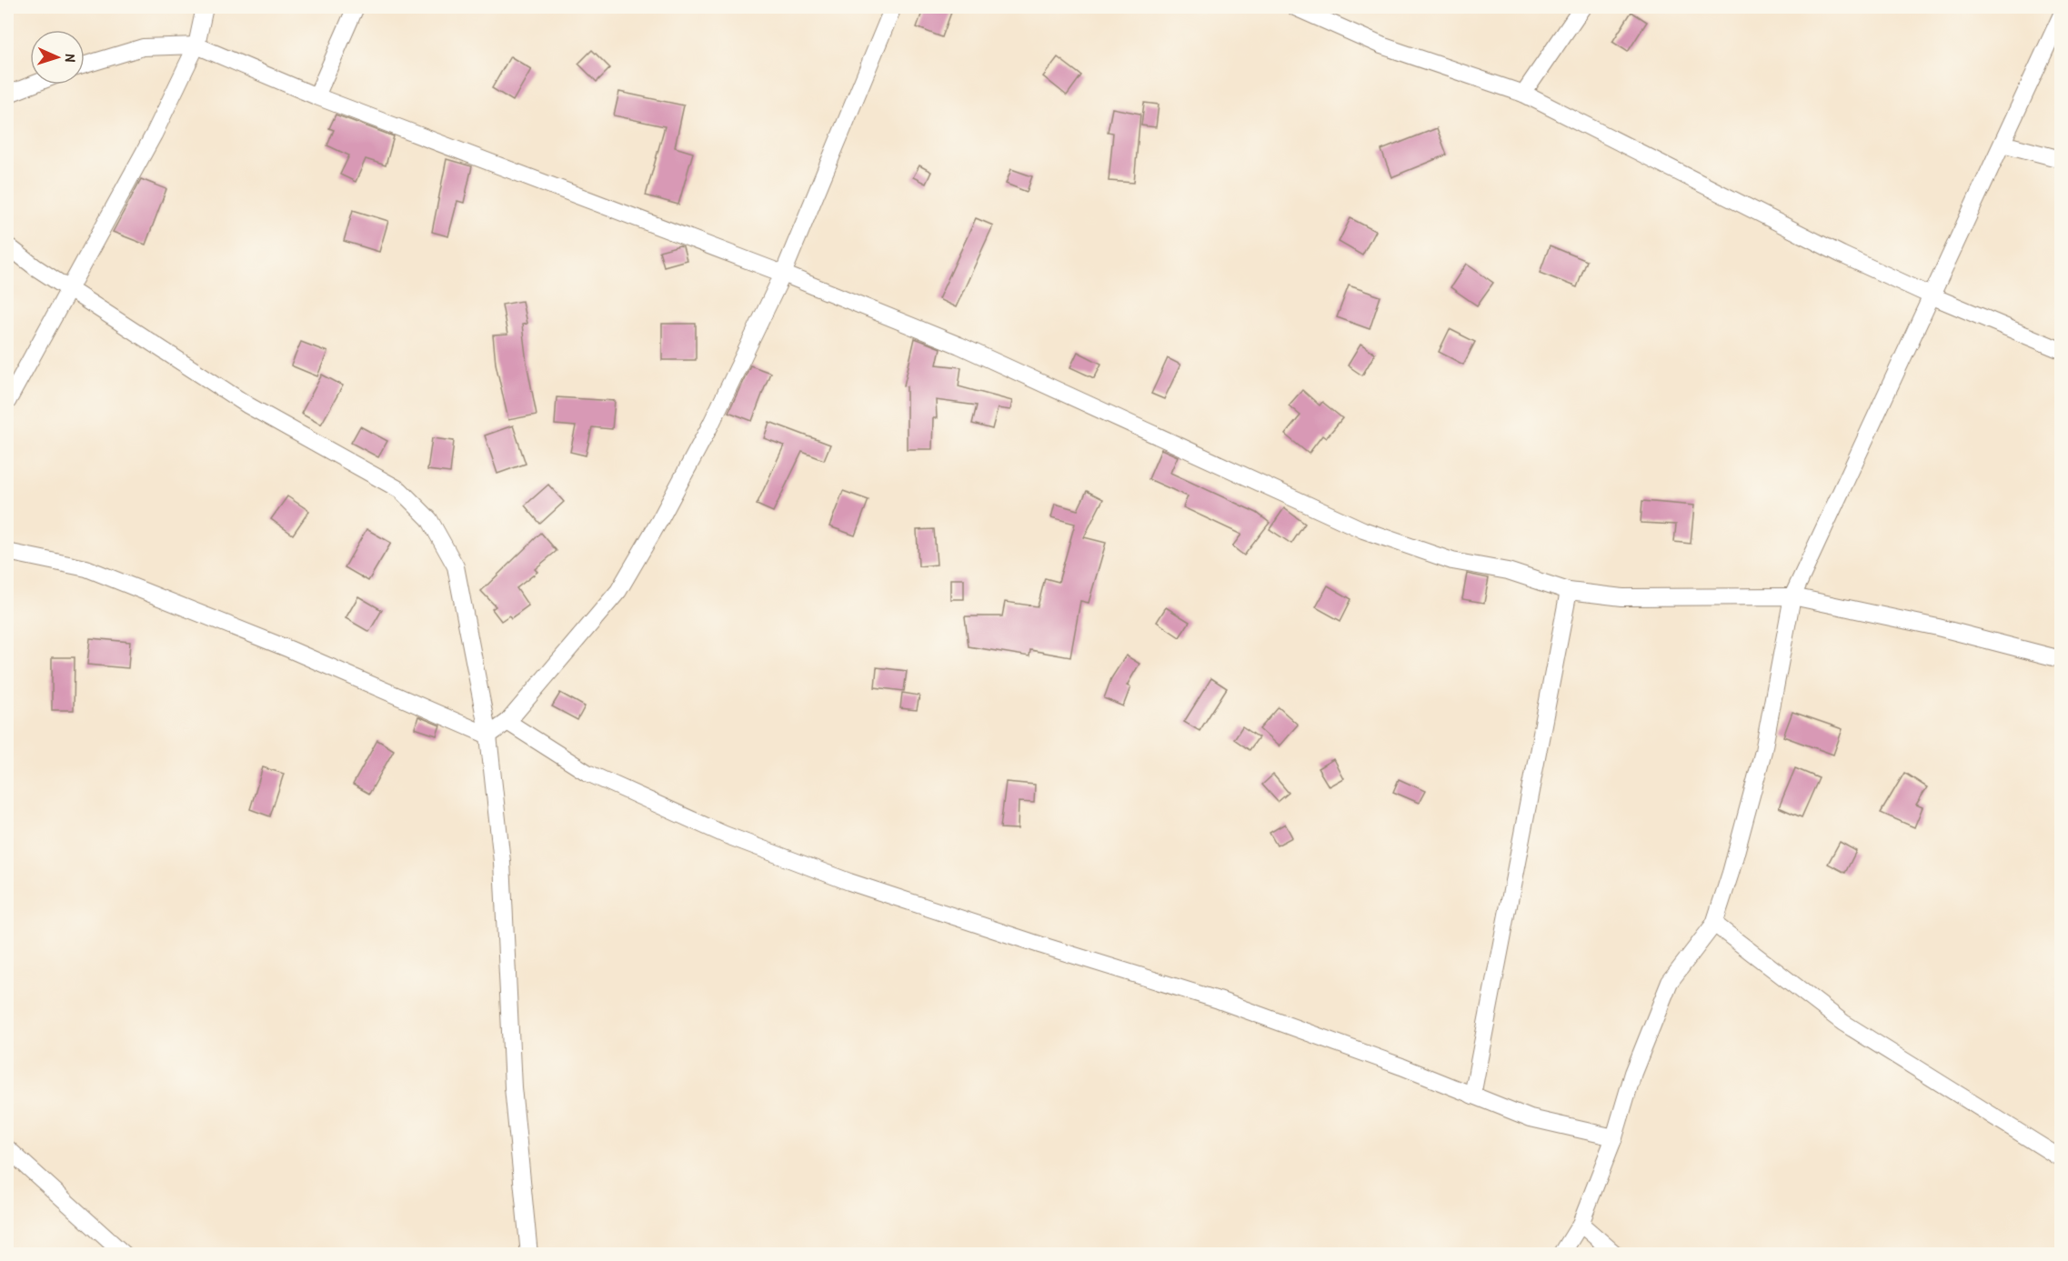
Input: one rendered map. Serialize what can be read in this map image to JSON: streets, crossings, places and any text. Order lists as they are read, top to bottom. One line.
{"north":"right"}
